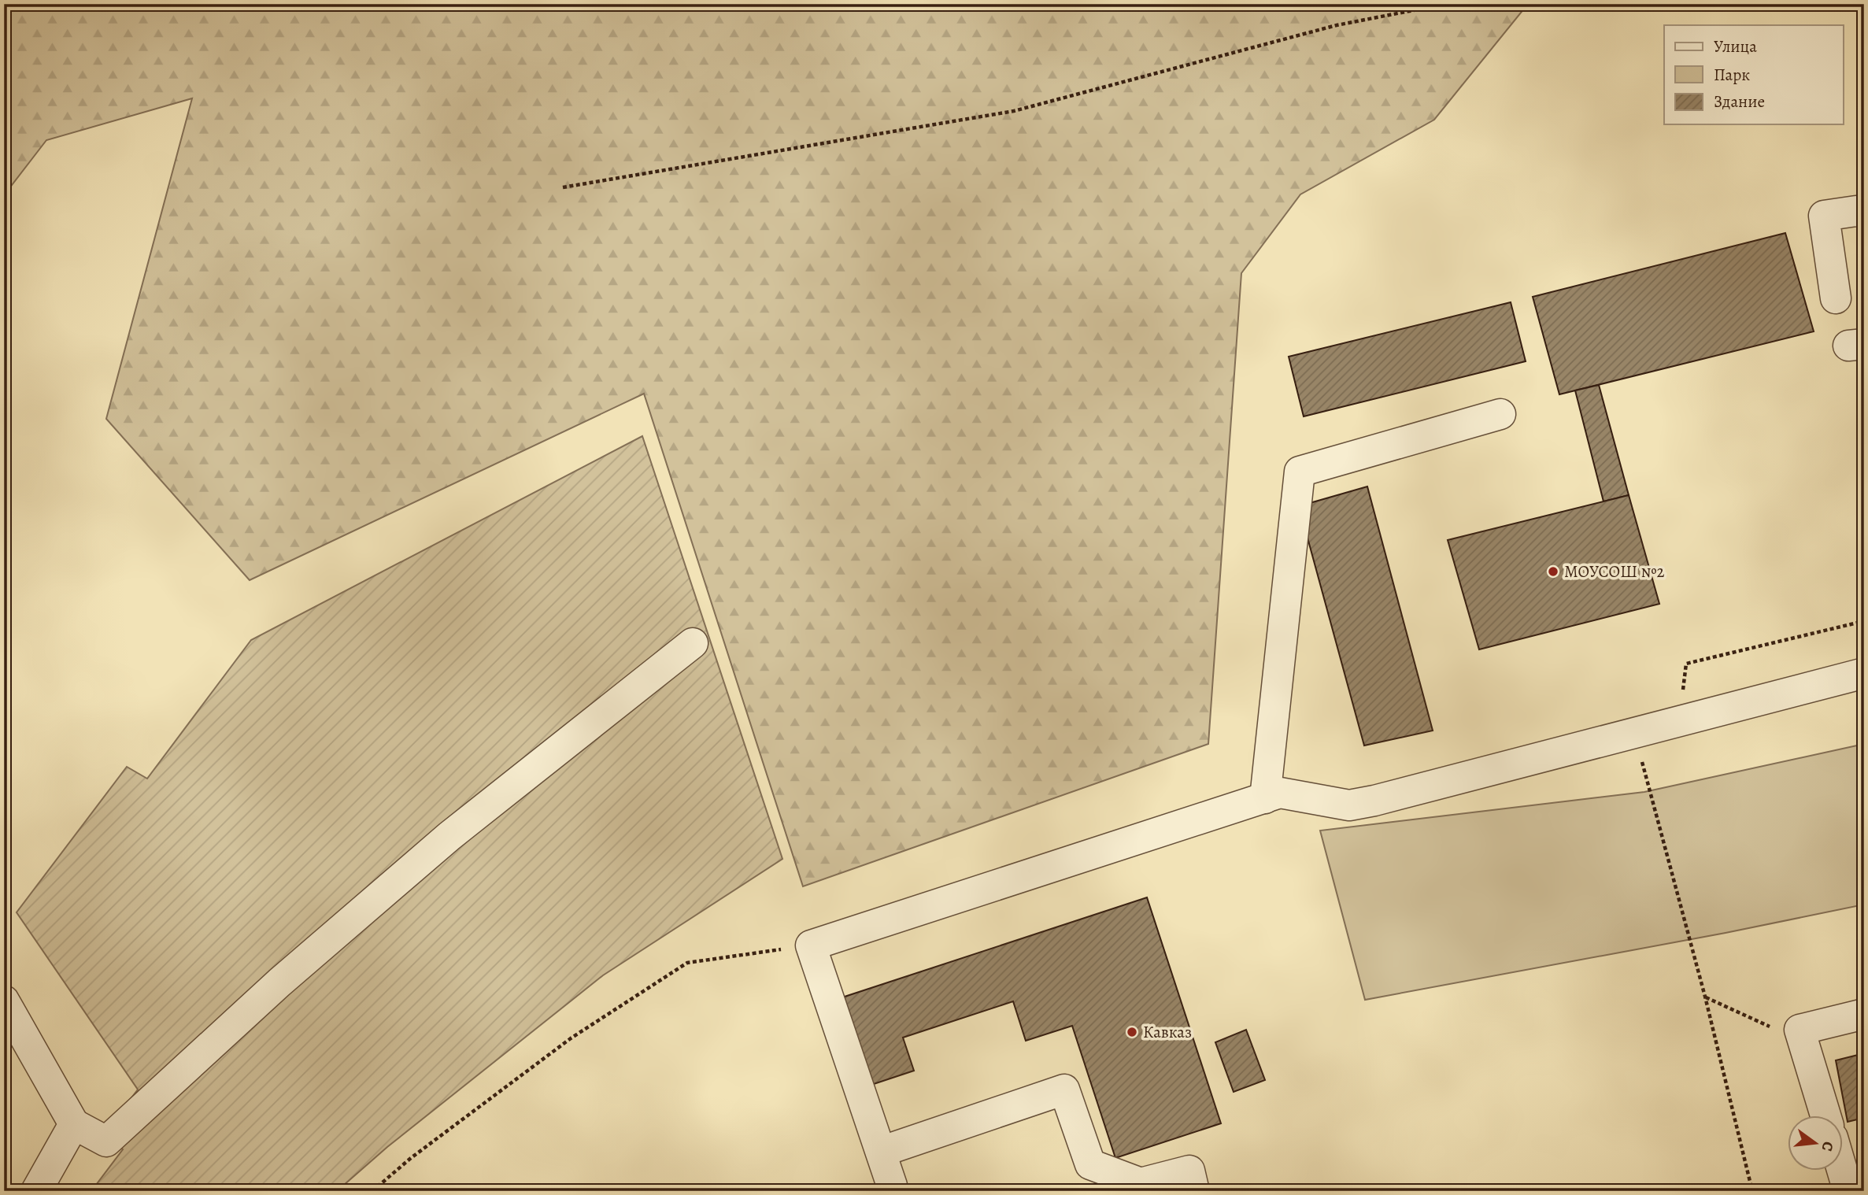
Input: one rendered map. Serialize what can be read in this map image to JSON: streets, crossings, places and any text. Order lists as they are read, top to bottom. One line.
{"places":["МОУСОШ №2","Кавказ"],"legend":["Улица","Парк","Здание"],"north":"right"}
